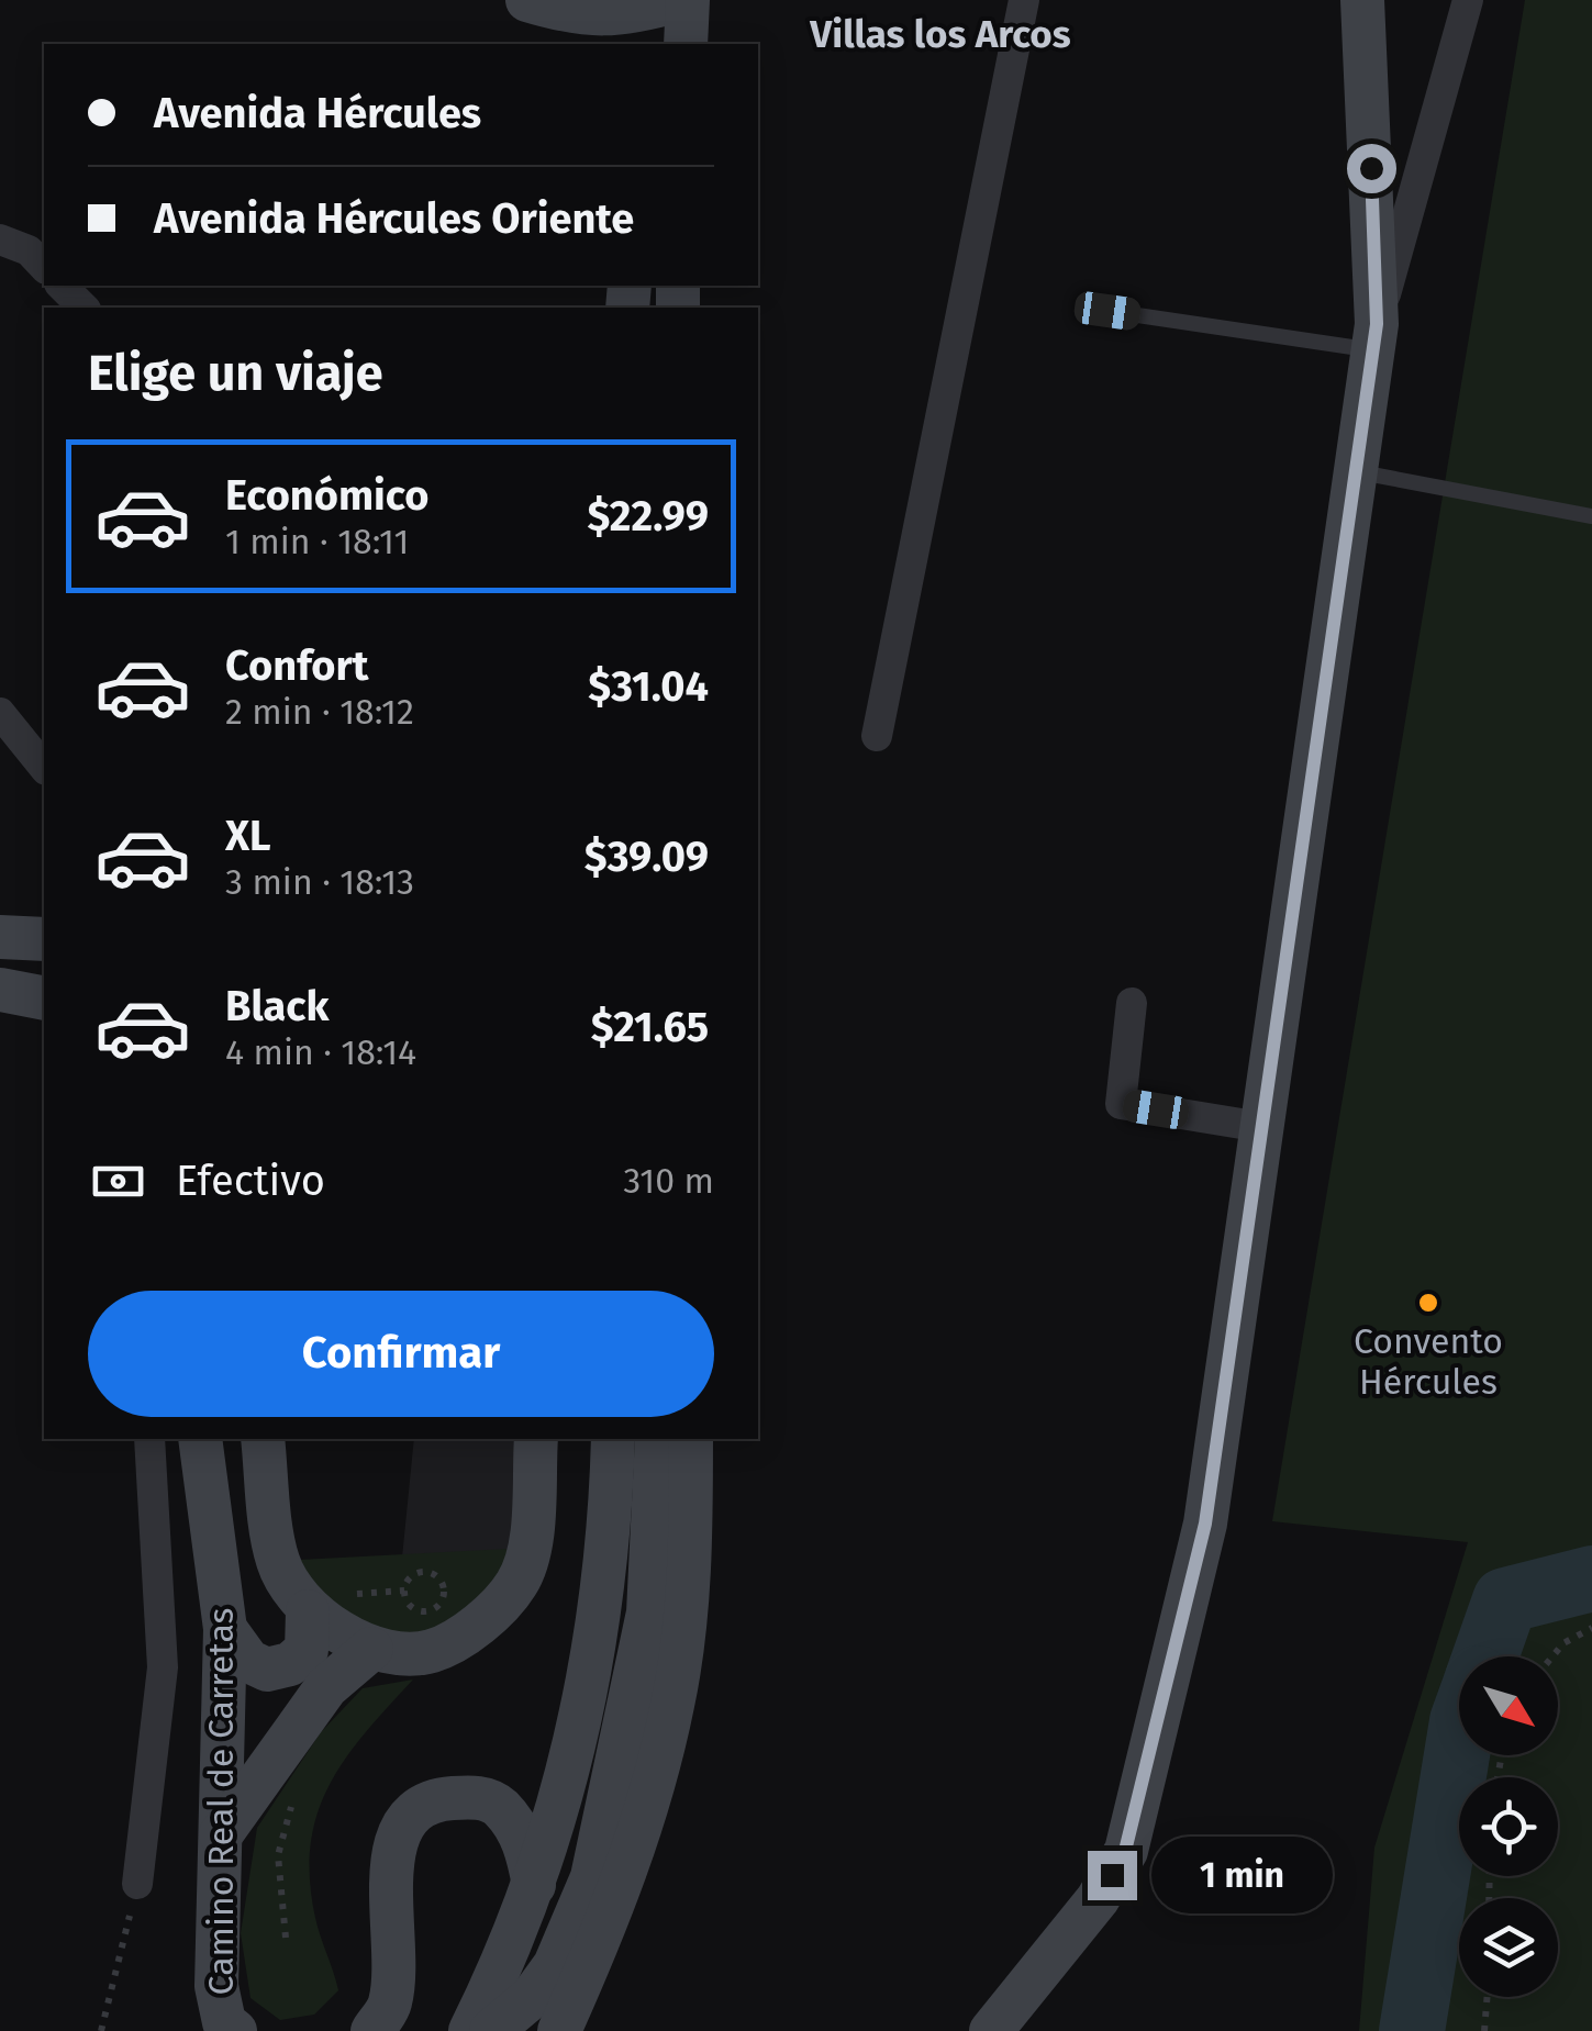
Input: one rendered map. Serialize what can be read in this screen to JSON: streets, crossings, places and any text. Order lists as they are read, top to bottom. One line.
{"streets":{"street":["Camino Real de Carretas"]},"districts":["Villas los Arcos"],"places":["Convento Hércules"],"north":"bottom right","page":{"banner":["Avenida Hércules","Avenida Hércules Oriente"],"heading":"Elige un viaje","list":[{"name":"Económico","note":"1 min · 18:11","value":"$22.99"},{"name":"Confort","note":"2 min · 18:12","value":"$31.04"},{"name":"XL","note":"3 min · 18:13","value":"$39.09"},{"name":"Black","note":"4 min · 18:14","value":"$21.65"}],"pay":["Efectivo","310 m"],"buttons":"Confirmar","bubble":"1 min"}}
